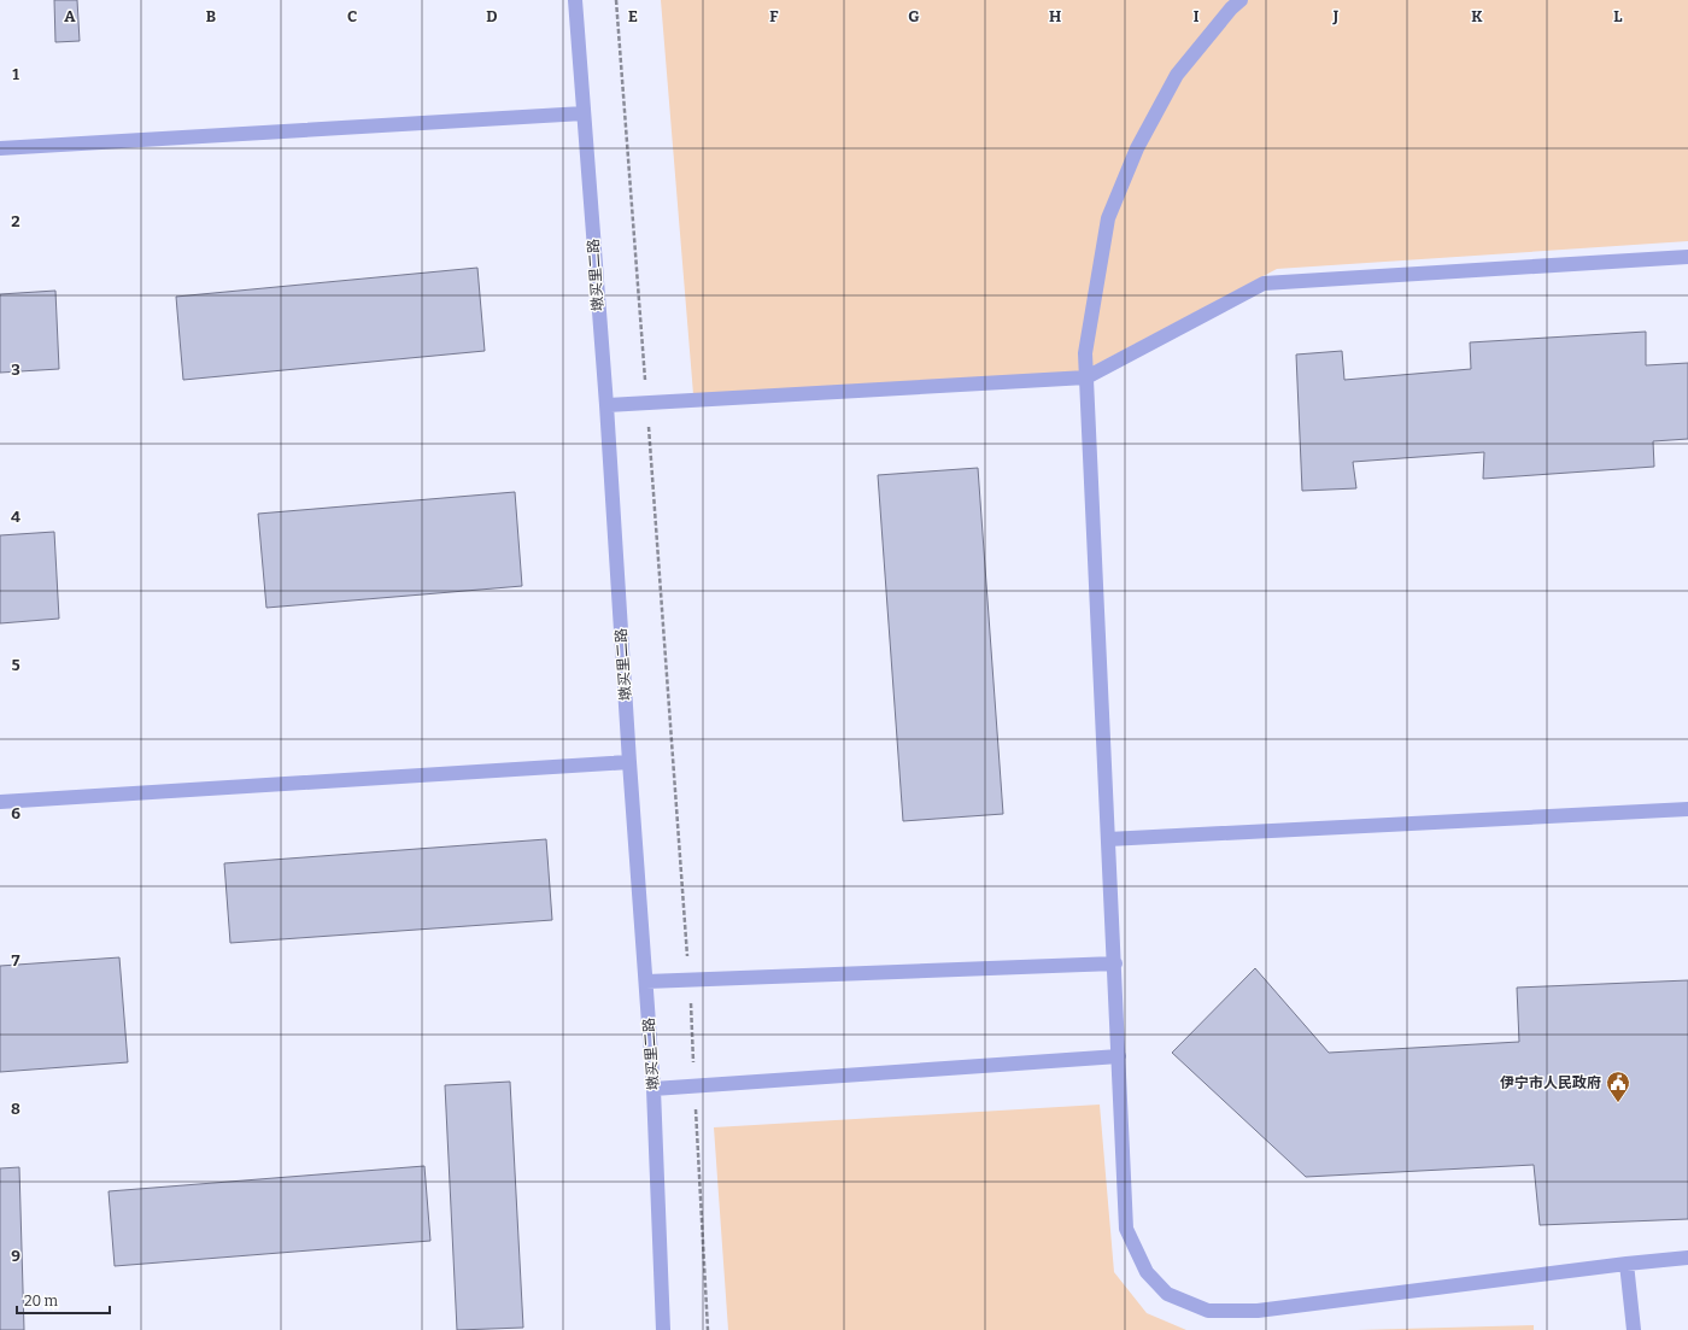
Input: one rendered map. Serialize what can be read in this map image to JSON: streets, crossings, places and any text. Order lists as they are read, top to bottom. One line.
{"streets":{"street":["墩买里二路"]},"places":{"public building":["伊宁市人民政府"]},"scale_bar":"20 m","grid":{"columns":["A","B","C","D","E","F","G","H","I","J","K","L"],"rows":["1","2","3","4","5","6","7","8","9"]}}
